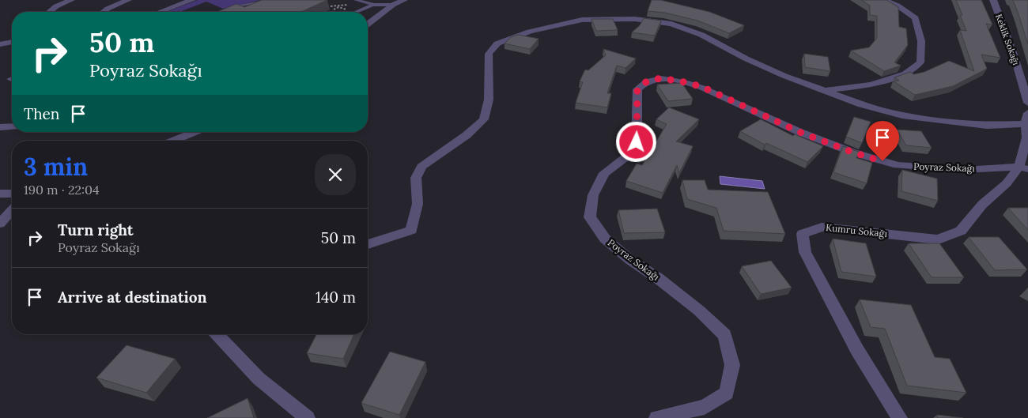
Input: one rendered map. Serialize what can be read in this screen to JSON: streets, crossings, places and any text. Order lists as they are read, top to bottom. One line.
{"streets":{"street":["Keklik Sokağı","Poyraz Sokağı","Kumru Sokağı"]},"crossings":[["Poyraz Sokağı","Kumru Sokağı"]],"page":{"turn":["50 m","Poyraz Sokağı"],"then":"Then","heading":["3 min","190 m · 22:04"],"list":[{"name":"Turn right","note":"Poyraz Sokağı","value":"50 m"},{"name":"Arrive at destination","value":"140 m"}]}}
